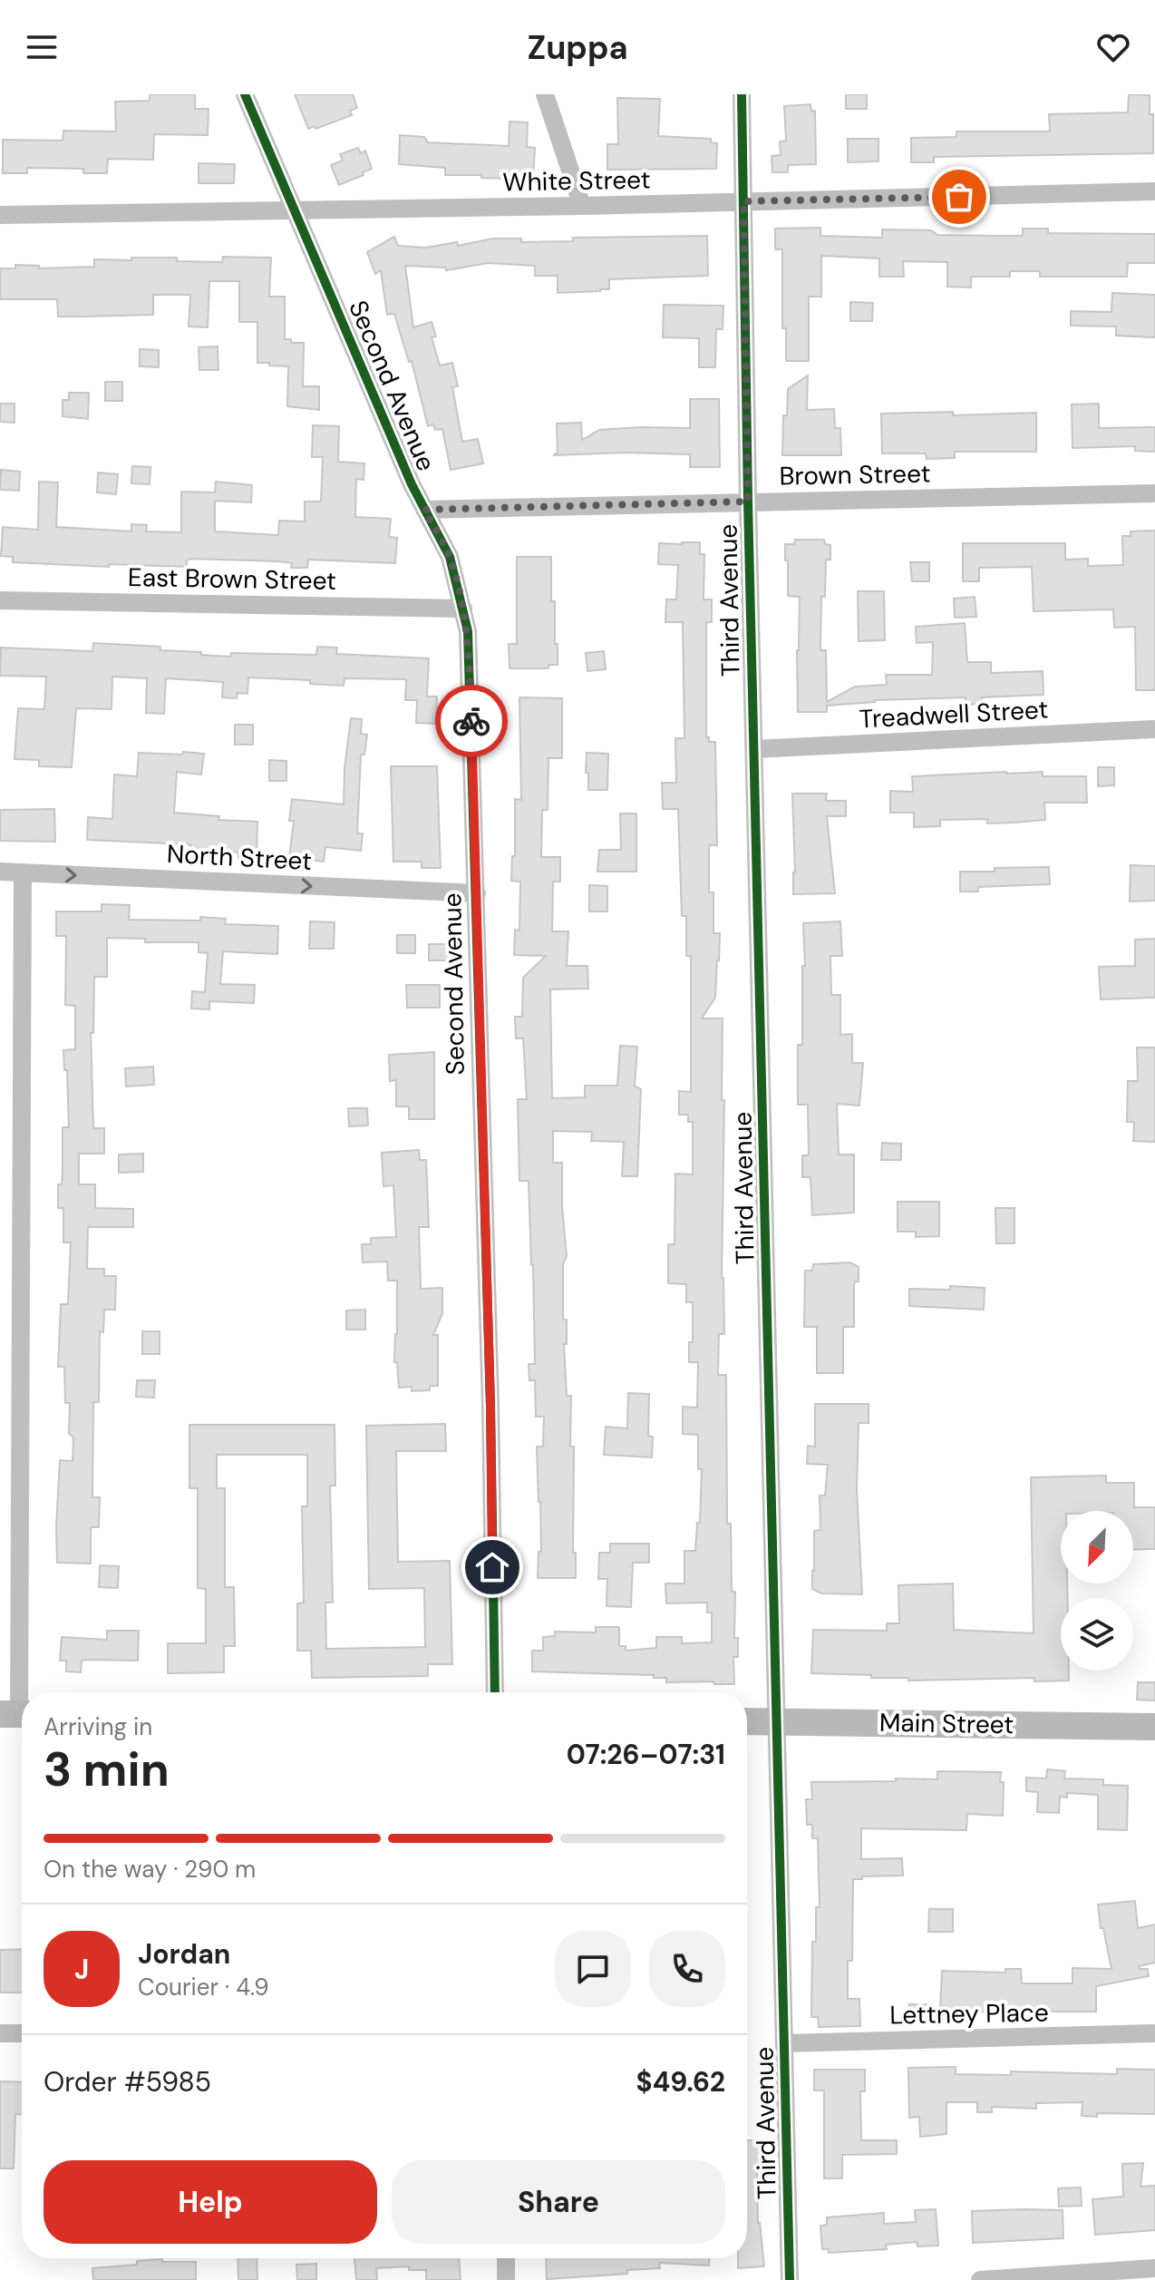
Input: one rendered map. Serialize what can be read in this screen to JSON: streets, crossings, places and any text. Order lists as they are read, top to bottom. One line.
{"streets":{"street":["White Street","Second Avenue","Brown Street","East Brown Street","Third Avenue","Treadwell Street","North Street","Main Street","Lettney Place"]},"crossings":[["White Street","Second Avenue"],["White Street","Third Avenue"],["Second Avenue","Brown Street"],["Second Avenue","East Brown Street"],["Second Avenue","North Street"],["Brown Street","Third Avenue"],["Third Avenue","Treadwell Street"],["Third Avenue","Main Street"],["Third Avenue","Lettney Place"]],"one_way":["North Street"],"north":"bottom left","page":{"header":"Zuppa","heading":["3 min","Arriving in","07:26–07:31"],"panel":["Jordan","Courier · 4.9","Order #5985","$49.62"],"bar":"On the way · 290 m","round":"J","buttons":["Help","Share"]}}
